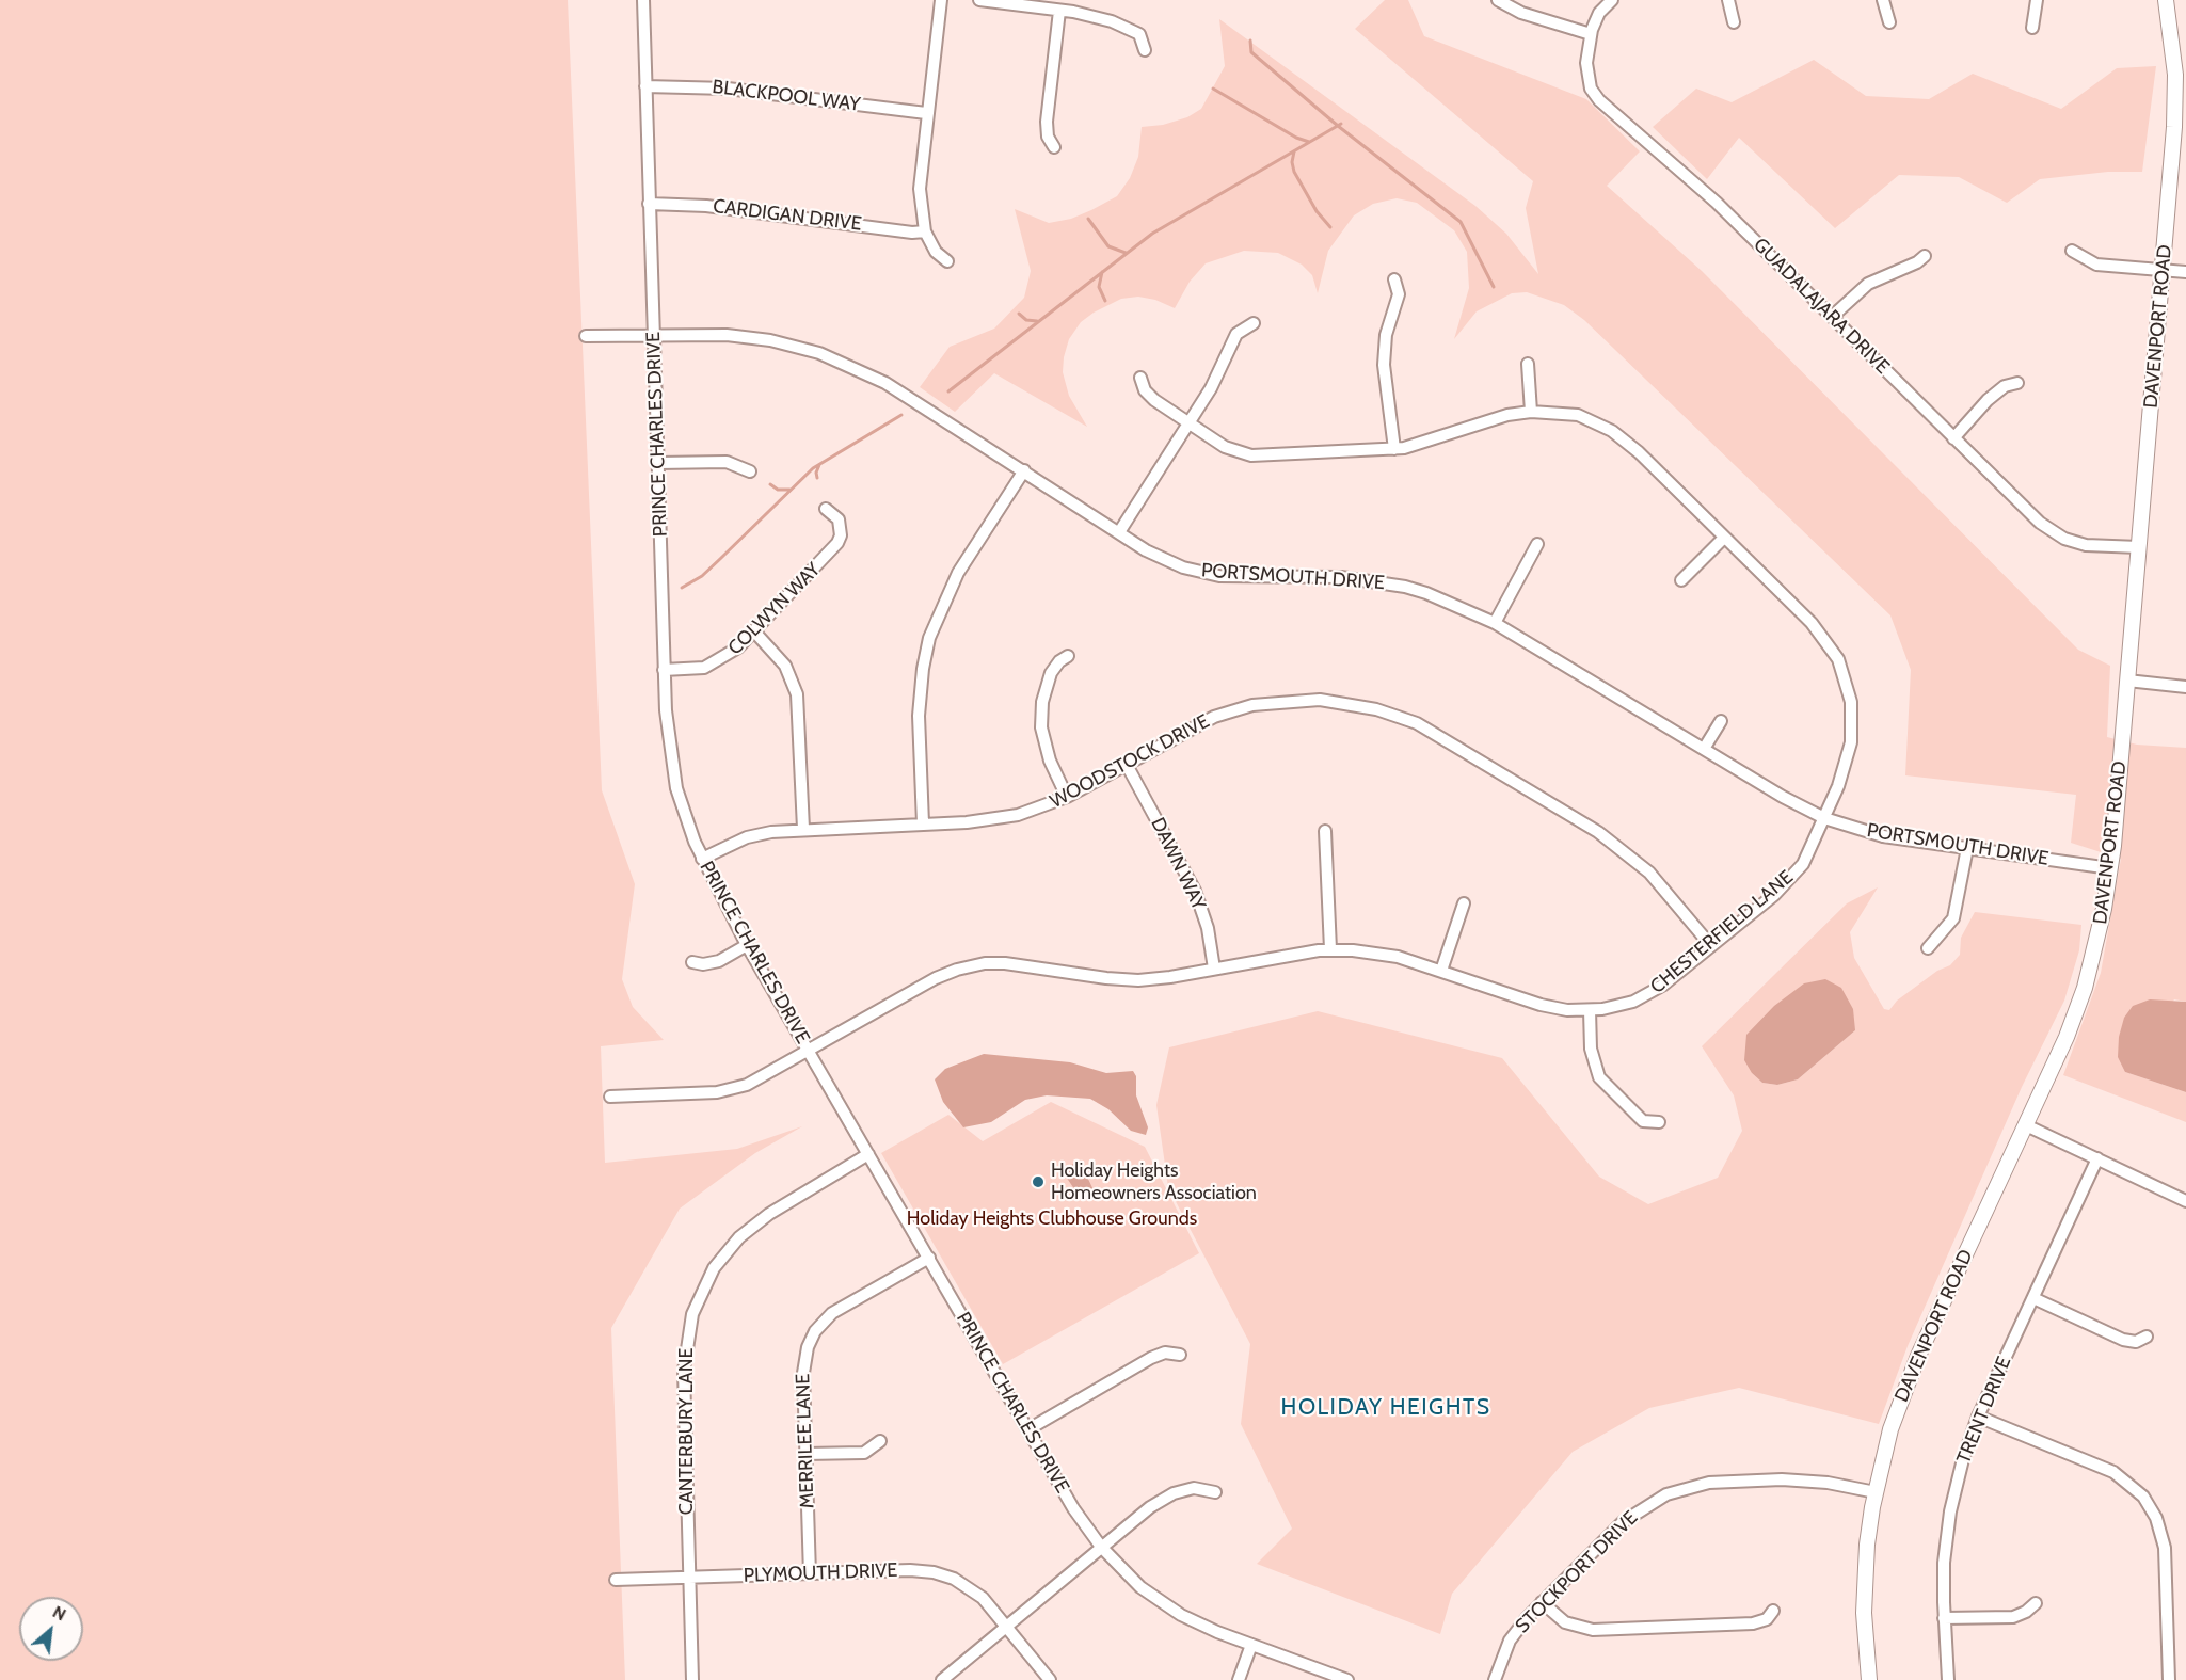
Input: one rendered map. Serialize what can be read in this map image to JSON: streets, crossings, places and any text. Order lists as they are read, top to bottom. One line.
{"streets":{"street":["BLACKPOOL WAY","CARDIGAN DRIVE","GUADALAJARA DRIVE","DAVENPORT ROAD","PRINCE CHARLES DRIVE","PORTSMOUTH DRIVE","COLWYN WAY","WOODSTOCK DRIVE","DAWN WAY","CHESTERFIELD LANE","TRENT DRIVE","CANTERBURY LANE","MERRILEE LANE","STOCKPORT DRIVE","PLYMOUTH DRIVE"]},"crossings":[["BLACKPOOL WAY","PRINCE CHARLES DRIVE"],["CARDIGAN DRIVE","PRINCE CHARLES DRIVE"],["GUADALAJARA DRIVE","DAVENPORT ROAD"],["DAVENPORT ROAD","PORTSMOUTH DRIVE"],["DAVENPORT ROAD","STOCKPORT DRIVE"],["PRINCE CHARLES DRIVE","PORTSMOUTH DRIVE"],["PRINCE CHARLES DRIVE","COLWYN WAY"],["PRINCE CHARLES DRIVE","WOODSTOCK DRIVE"],["PRINCE CHARLES DRIVE","CHESTERFIELD LANE"],["PRINCE CHARLES DRIVE","CANTERBURY LANE"],["PRINCE CHARLES DRIVE","MERRILEE LANE"],["PORTSMOUTH DRIVE","CHESTERFIELD LANE"],["WOODSTOCK DRIVE","DAWN WAY"],["WOODSTOCK DRIVE","CHESTERFIELD LANE"],["DAWN WAY","CHESTERFIELD LANE"],["CANTERBURY LANE","PLYMOUTH DRIVE"],["MERRILEE LANE","PLYMOUTH DRIVE"]],"districts":["HOLIDAY HEIGHTS"],"parks":["Holiday Heights Clubhouse Grounds"],"places":["Holiday Heights Homeowners Association"],"north":"top right"}
